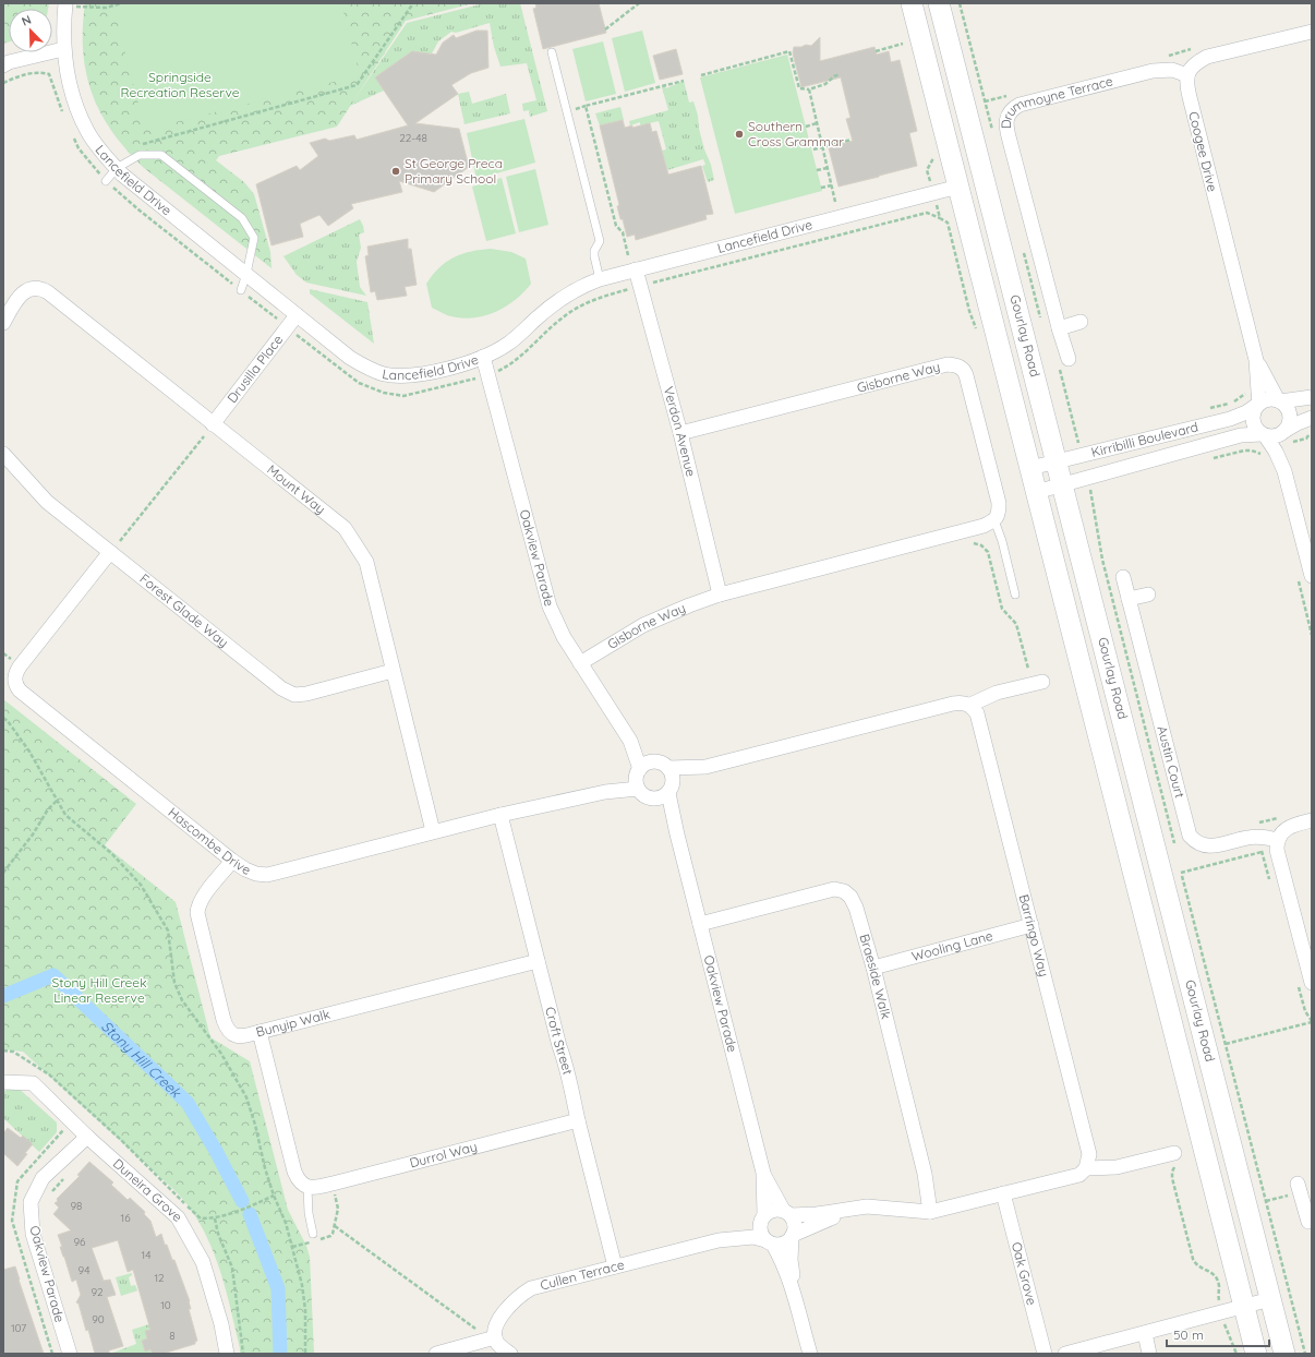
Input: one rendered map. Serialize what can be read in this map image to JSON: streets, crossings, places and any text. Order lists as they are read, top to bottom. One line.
{"streets":{"main road":["Gourlay Road"],"street":["Drummoyne Terrace","Coogee Drive","Lancefield Drive","Drusilla Place","Gisborne Way","Verdon Avenue","Kirribilli Boulevard","Mount Way","Oakview Parade","Forest Glade Way","Austin Court","Hascombe Drive","Barringo Way","Wooling Lane","Braeside Walk","Bunyip Walk","Croft Street","Durrol Way","Duneira Grove","Oak Grove","Cullen Terrace"]},"crossings":[["Drummoyne Terrace","Coogee Drive"],["Coogee Drive","Kirribilli Boulevard"],["Lancefield Drive","Gourlay Road"],["Lancefield Drive","Drusilla Place"],["Lancefield Drive","Verdon Avenue"],["Lancefield Drive","Oakview Parade"],["Gourlay Road","Kirribilli Boulevard"],["Drusilla Place","Mount Way"],["Gisborne Way","Verdon Avenue"],["Gisborne Way","Oakview Parade"],["Mount Way","Forest Glade Way"],["Mount Way","Hascombe Drive"],["Oakview Parade","Hascombe Drive"],["Oakview Parade","Braeside Walk"],["Oakview Parade","Duneira Grove"],["Oakview Parade","Cullen Terrace"],["Hascombe Drive","Bunyip Walk"],["Hascombe Drive","Croft Street"],["Barringo Way","Wooling Lane"],["Wooling Lane","Braeside Walk"],["Bunyip Walk","Croft Street"],["Croft Street","Durrol Way"],["Croft Street","Cullen Terrace"]],"water":["Stony Hill Creek"],"parks":["Springside Recreation Reserve","Stony Hill Creek Linear Reserve"],"places":["Southern Cross Grammar","St George Preca Primary School"],"house_numbers":["22-48","98","16","96","14","94","12","92","10","90","107","8"],"scale_bar":"50 m","north":"top left"}
